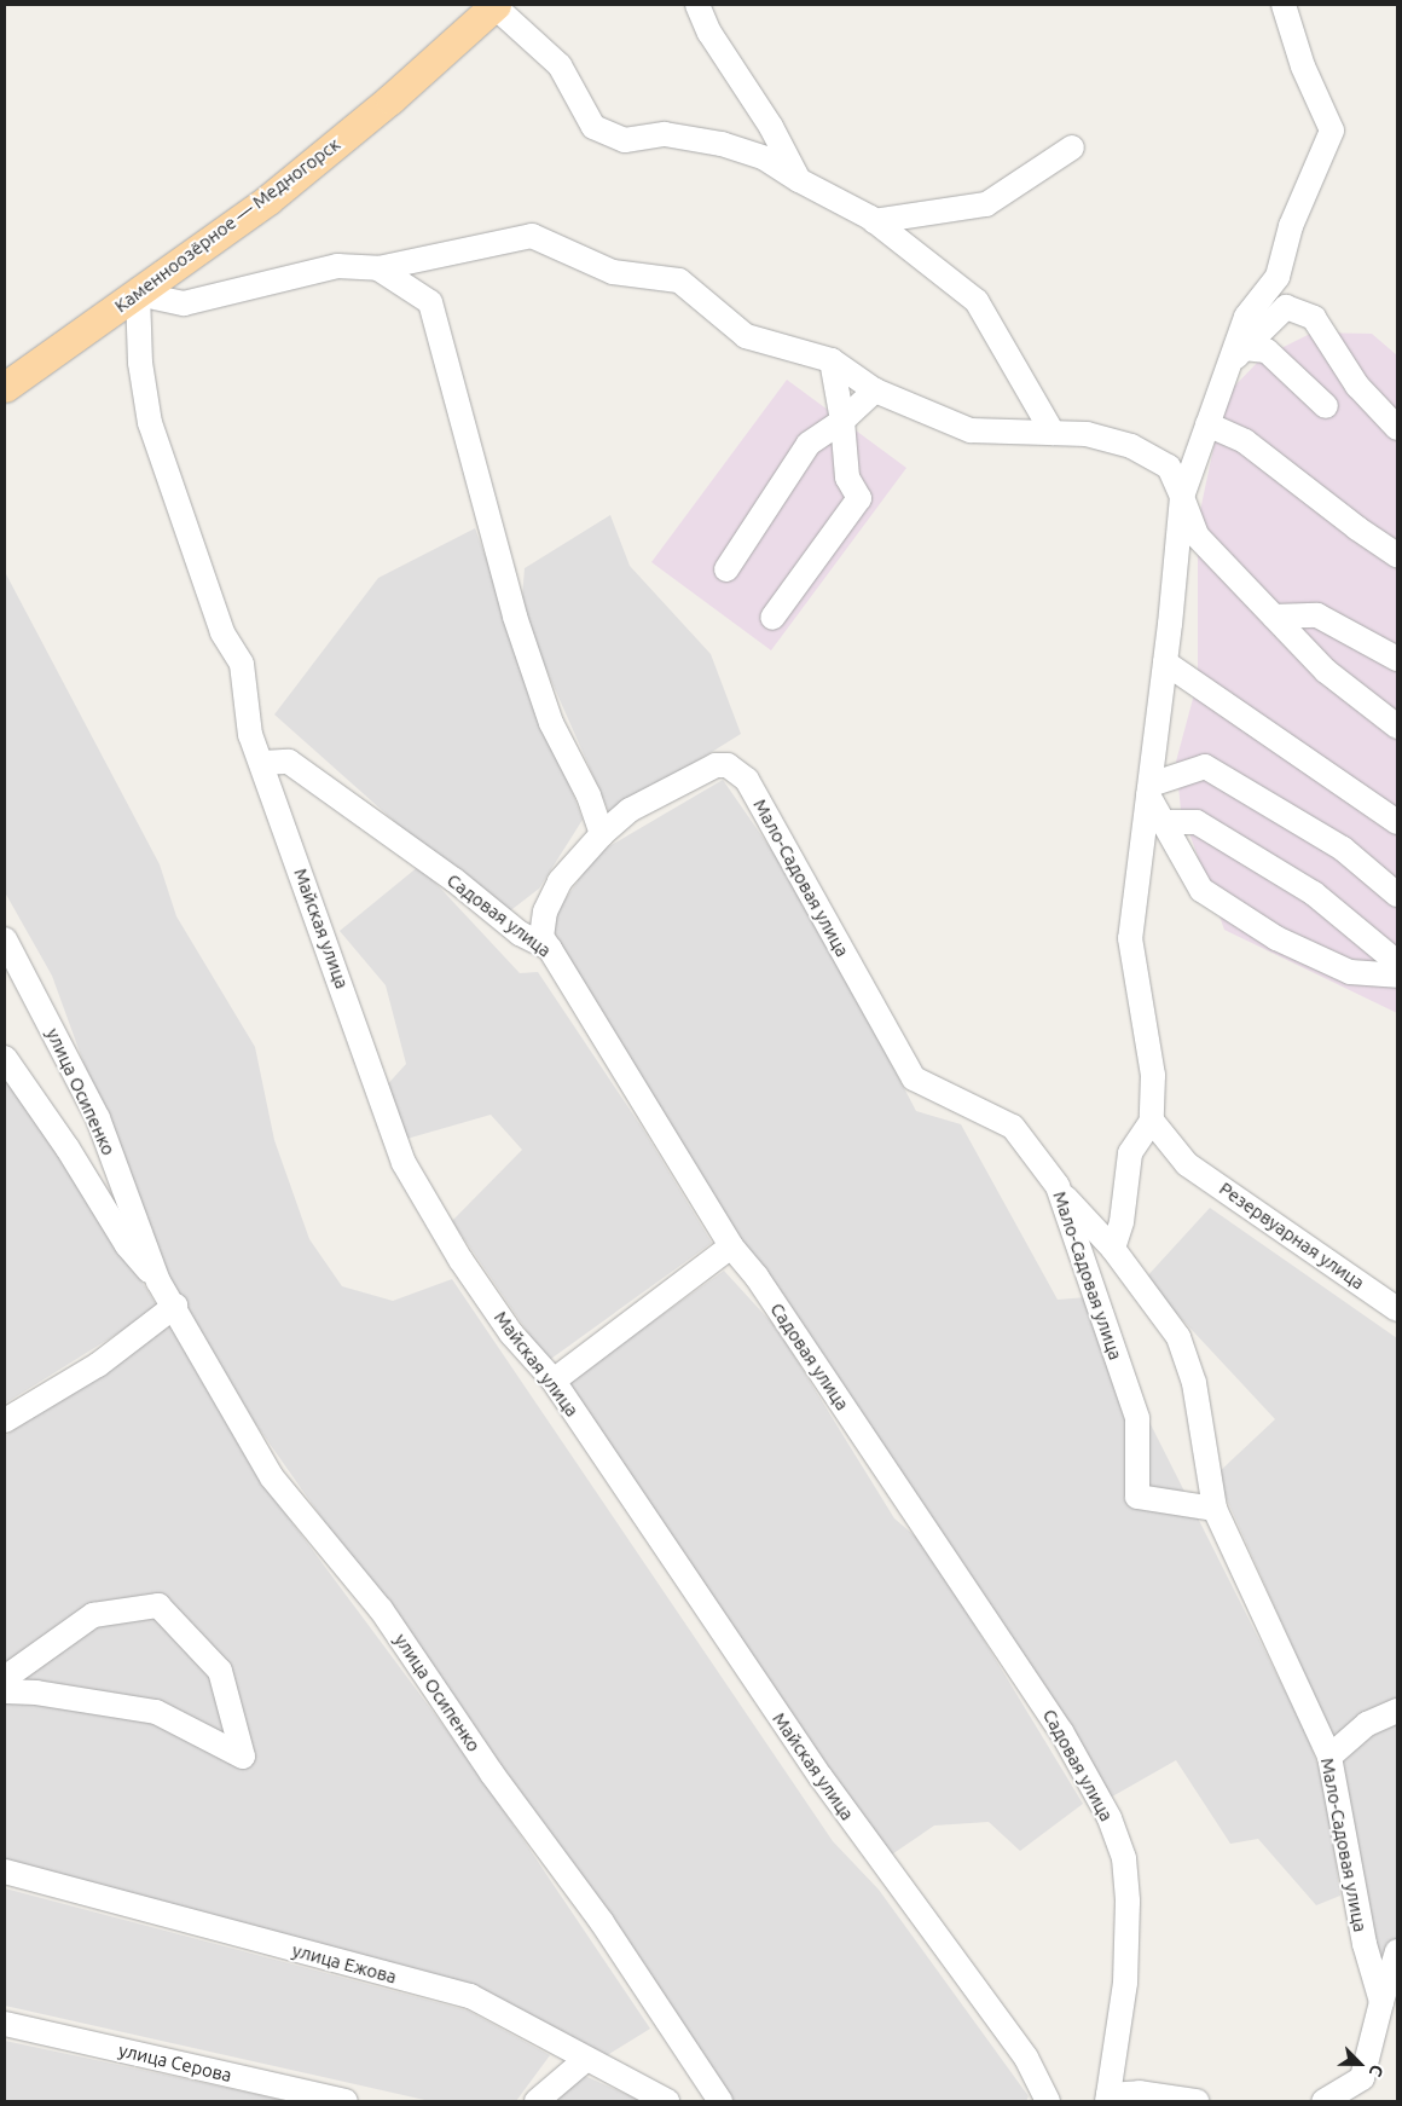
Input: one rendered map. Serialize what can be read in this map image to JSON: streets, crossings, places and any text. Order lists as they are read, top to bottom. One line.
{"streets":{"main road":["Каменноозёрное — Медногорск"],"street":["Мало-Садовая улица","Садовая улица","Майская улица","улица Осипенко","Резервуарная улица","улица Ежова","улица Серова"]},"crossings":[["Каменноозёрное — Медногорск","Майская улица"],["Мало-Садовая улица","Садовая улица"],["Садовая улица","Майская улица"]],"north":"bottom right"}
